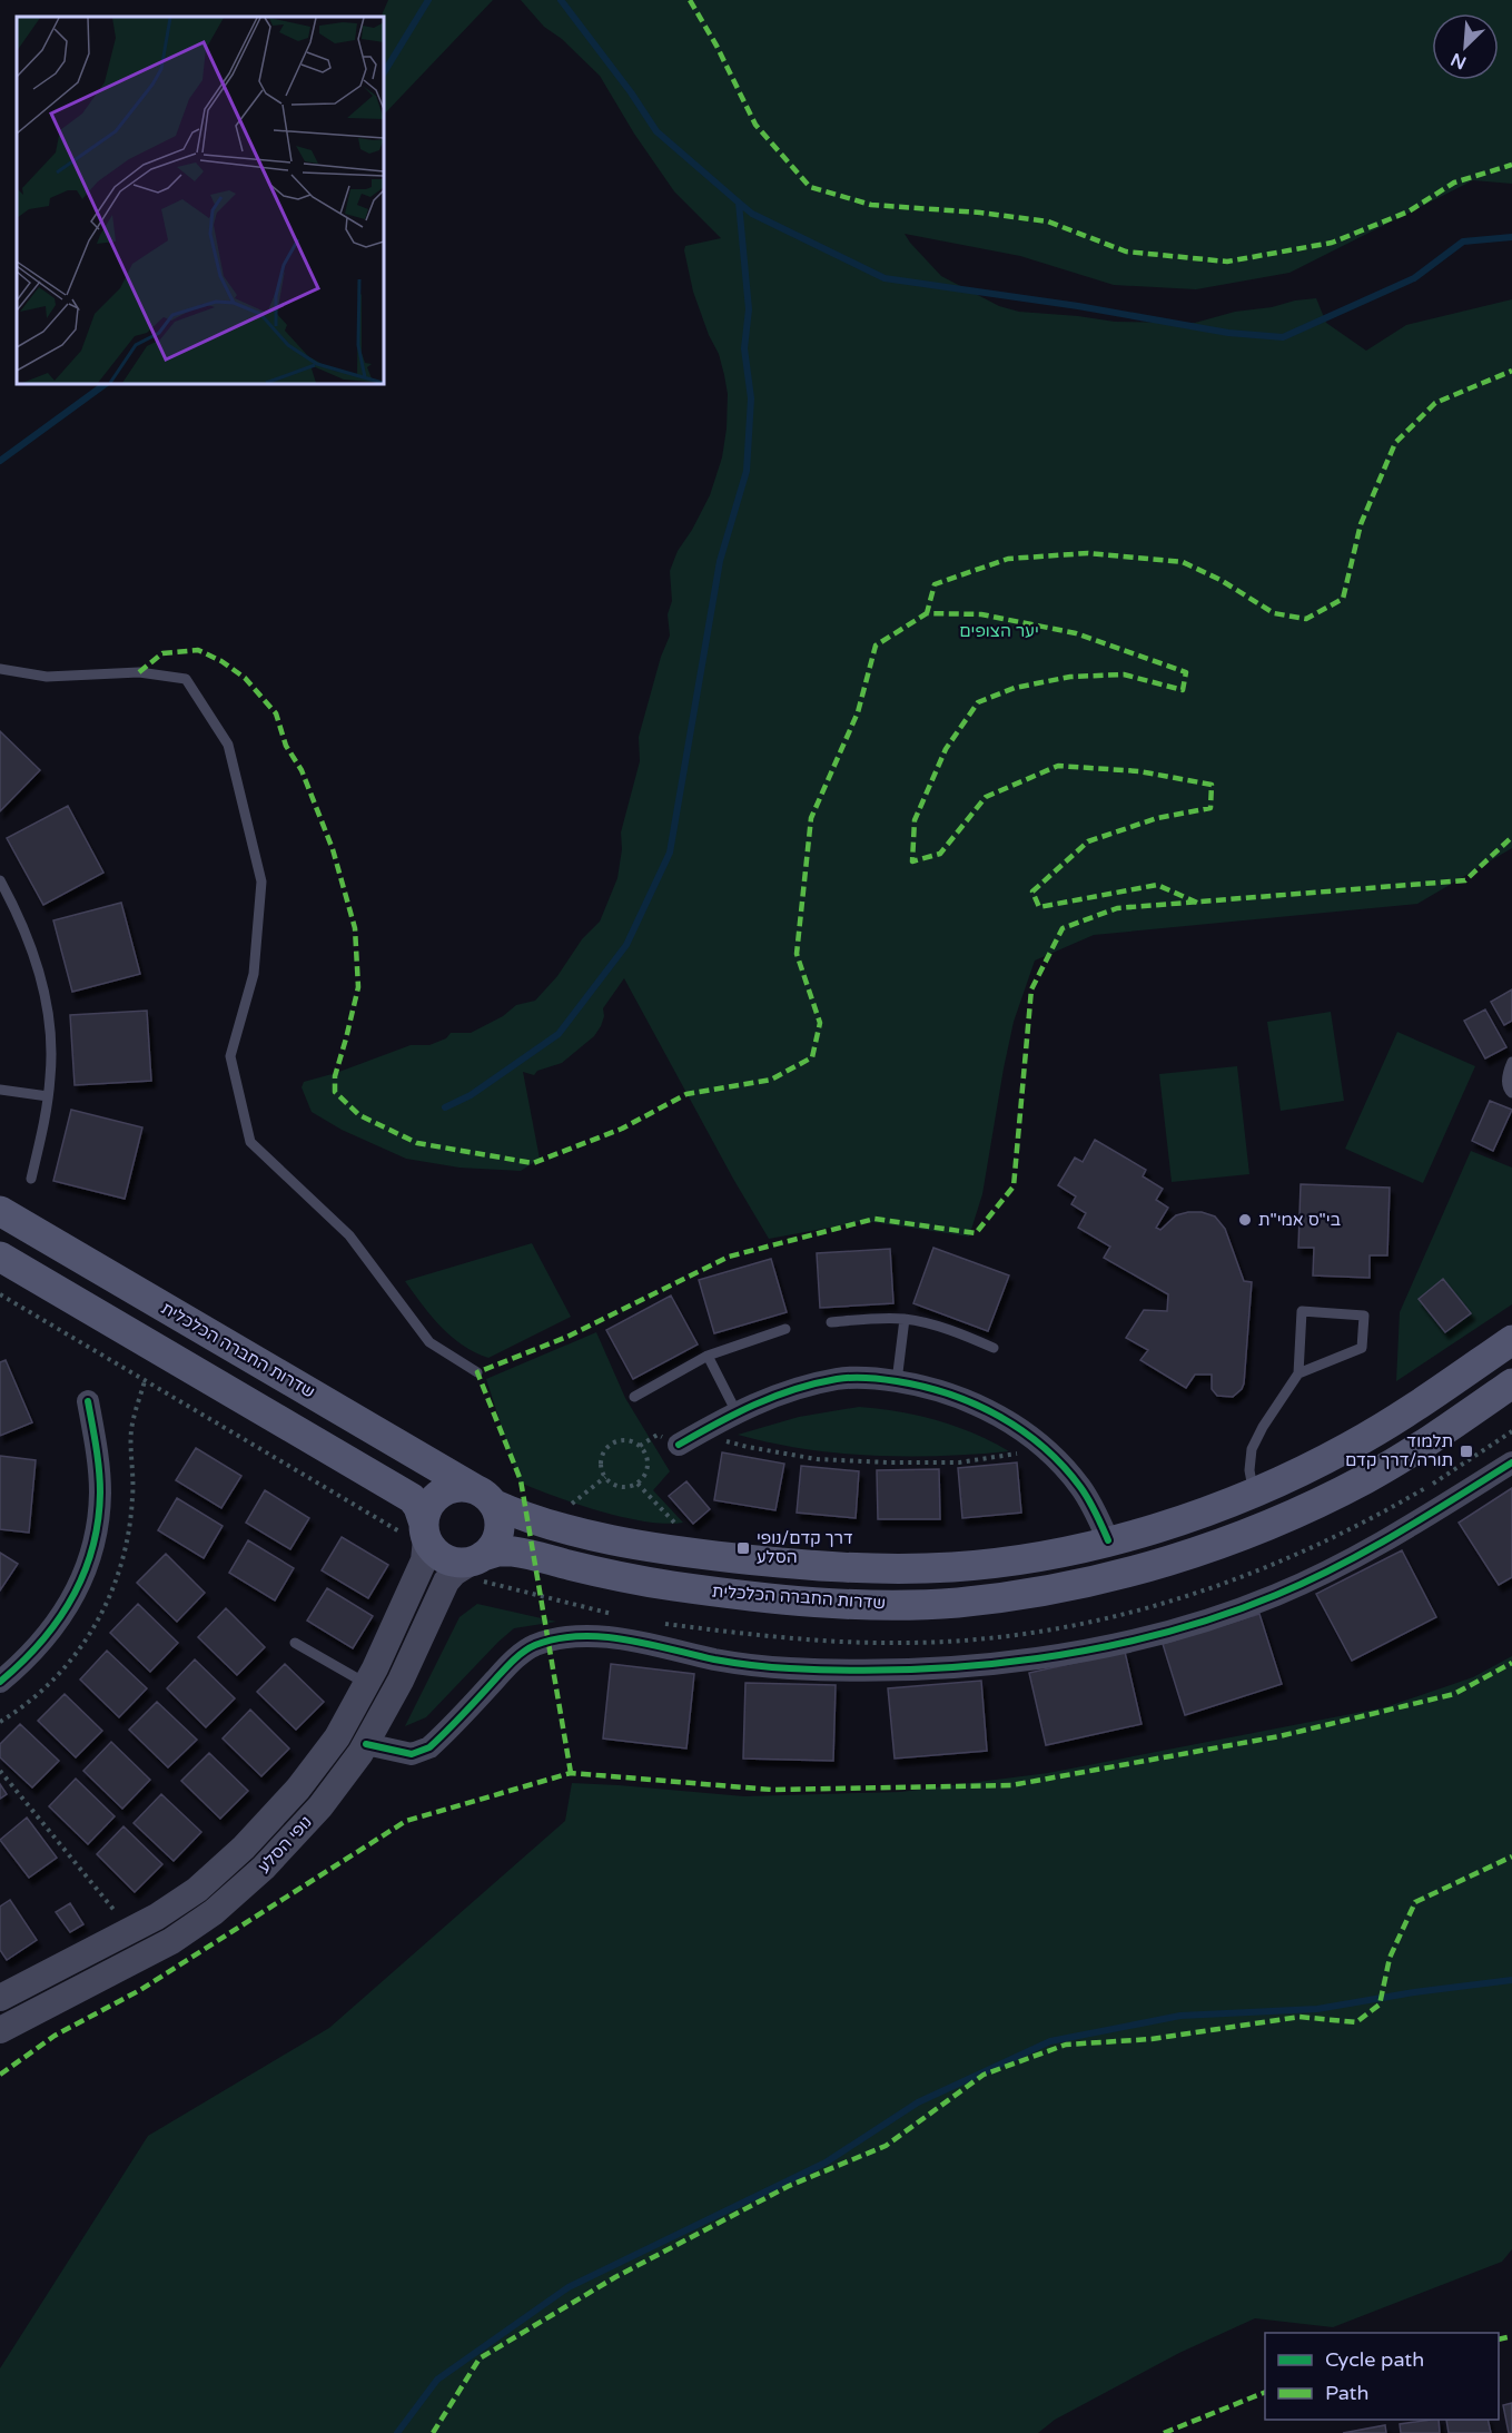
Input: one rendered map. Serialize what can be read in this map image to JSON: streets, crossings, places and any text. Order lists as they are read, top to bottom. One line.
{"streets":{"main road":["שדרות החברה הכלכלית"],"street":["נופי הסלע"]},"crossings":[["שדרות החברה הכלכלית","נופי הסלע"]],"parks":["יער הצופים"],"places":{"other":["בי\"ס אמי\"ת"],"transit":["תלמוד תורה/דרך קדם","דרך קדם/נופי הסלע"]},"legend":["Cycle path","Path"],"north":"bottom left"}
